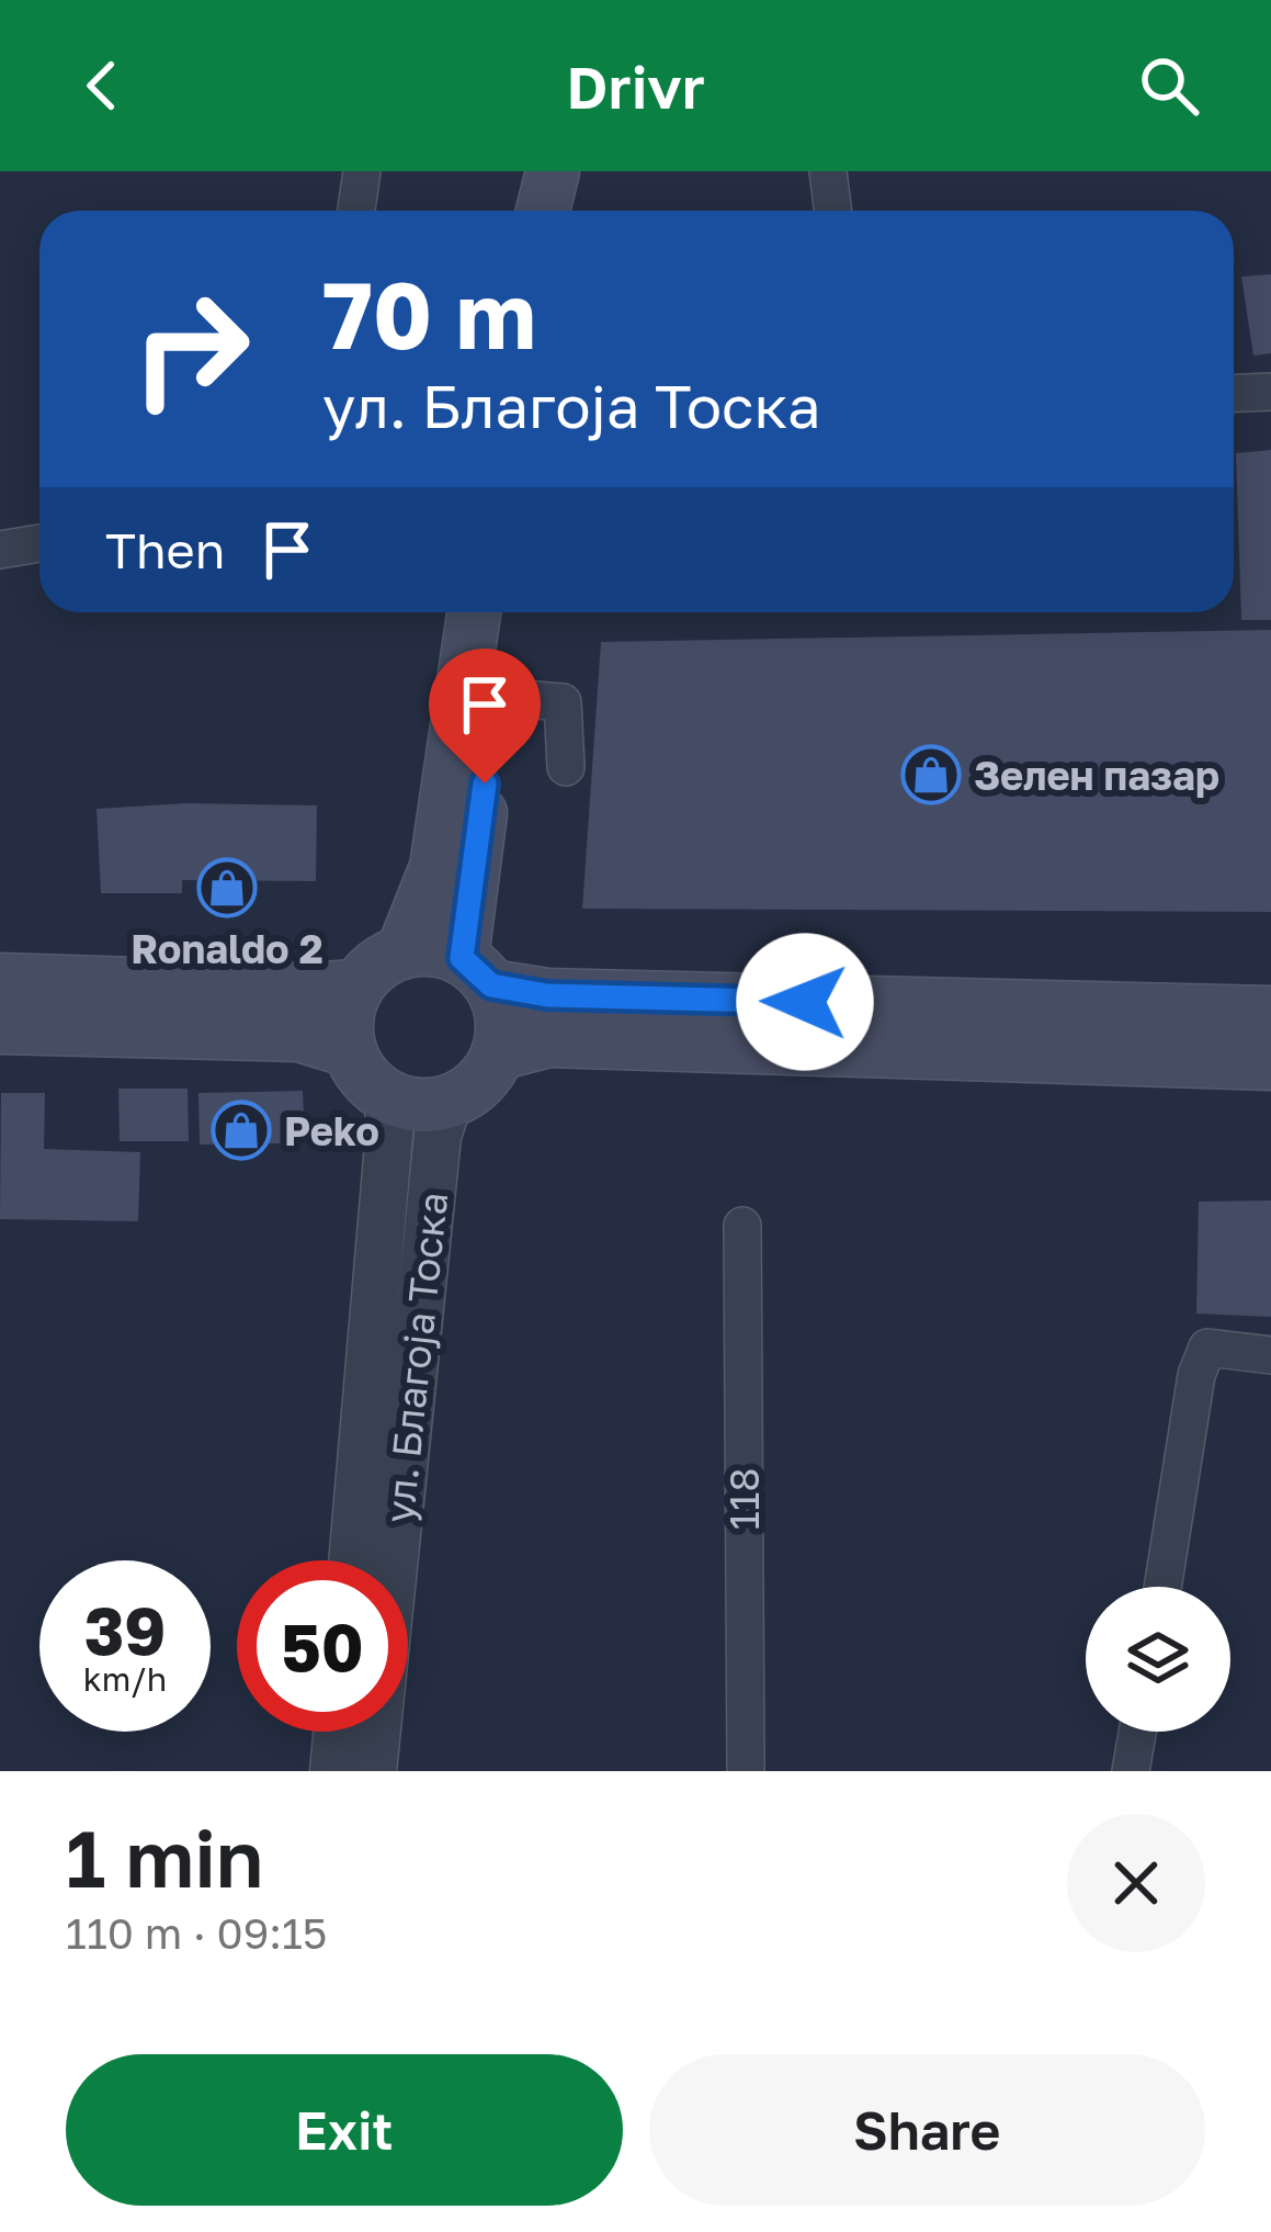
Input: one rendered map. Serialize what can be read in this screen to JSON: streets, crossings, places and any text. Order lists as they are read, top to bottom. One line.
{"streets":{"street":["ул. Благоја Тоска","118"]},"places":{"shop":["Зелен пазар","Ronaldo 2","Peko"]},"page":{"header":"Drivr","turn":["70 m","ул. Благоја Тоска"],"then":"Then","speed":"39 km/h","limit":"50","heading":["1 min","110 m · 09:15"],"buttons":["Exit","Share"]}}
